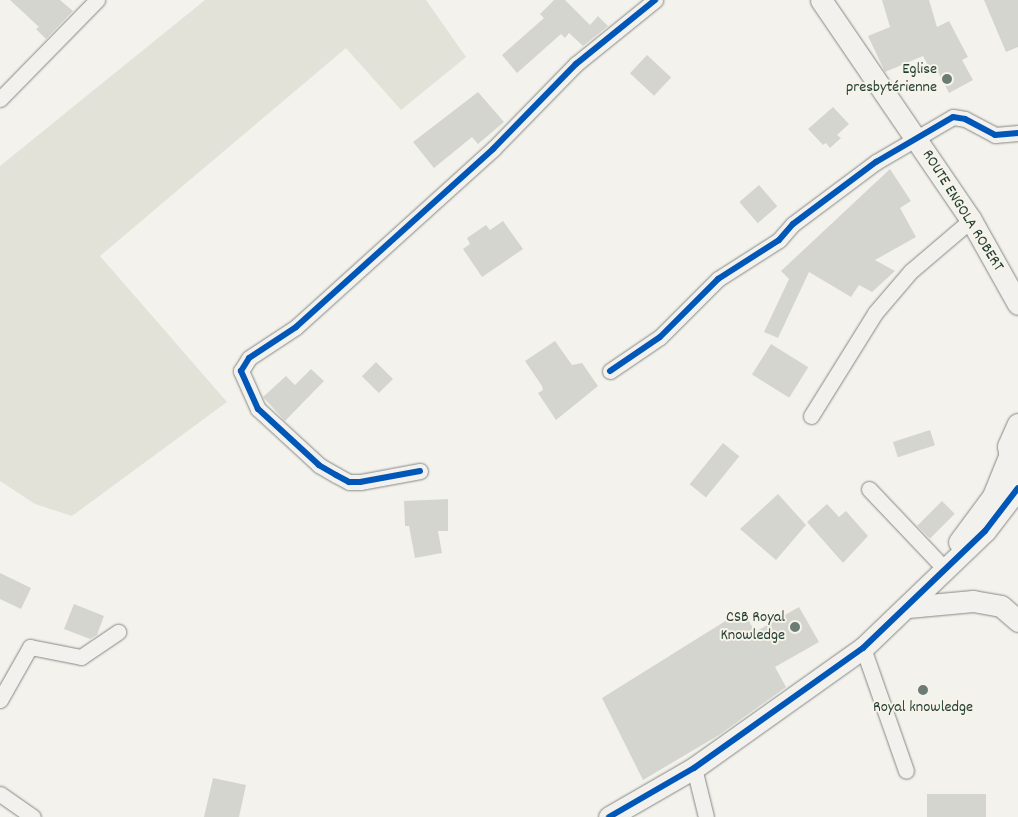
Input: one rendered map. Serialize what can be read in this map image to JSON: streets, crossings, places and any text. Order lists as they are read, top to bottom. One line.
{"streets":{"street":["ROUTE ENGOLA ROBERT"]},"places":["Eglise presbytérienne","CSB Royal Knowledge","Royal knowledge"]}
